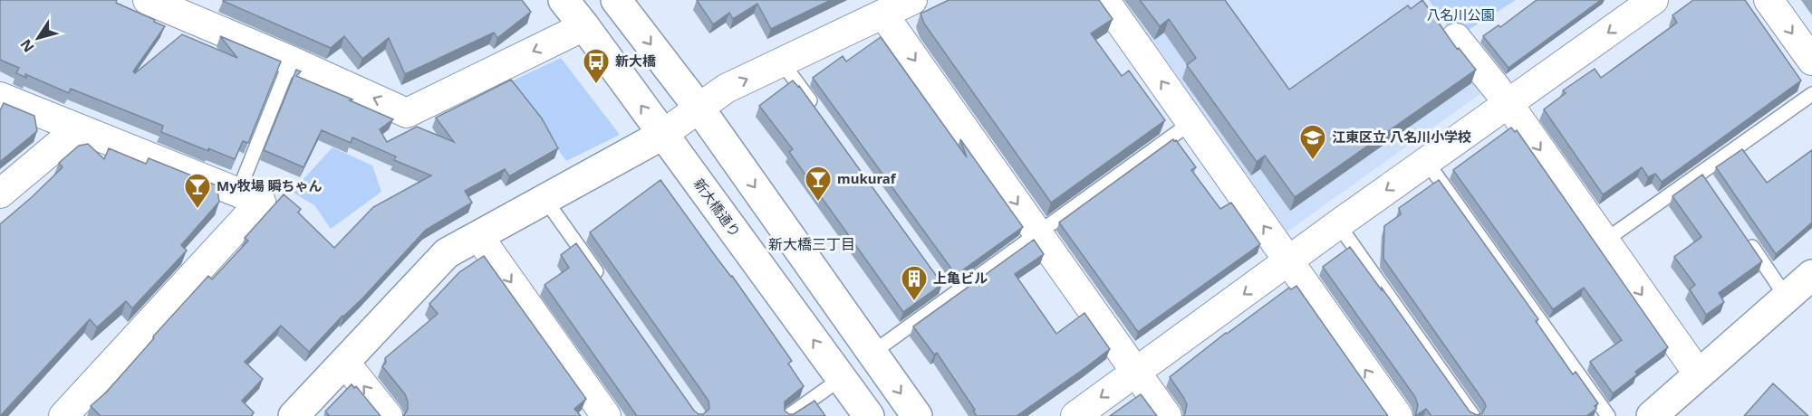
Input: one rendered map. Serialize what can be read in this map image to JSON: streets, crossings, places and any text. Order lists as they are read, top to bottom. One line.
{"streets":{"main road":["新大橋通り"]},"districts":["新大橋三丁目"],"parks":["八名川公園"],"places":{"bus stop":["新大橋"],"school or university":["江東区立 八名川小学校"],"bar":["mukuraf","My牧場 瞬ちゃん"],"building":["上亀ビル"]},"north":"bottom left"}
